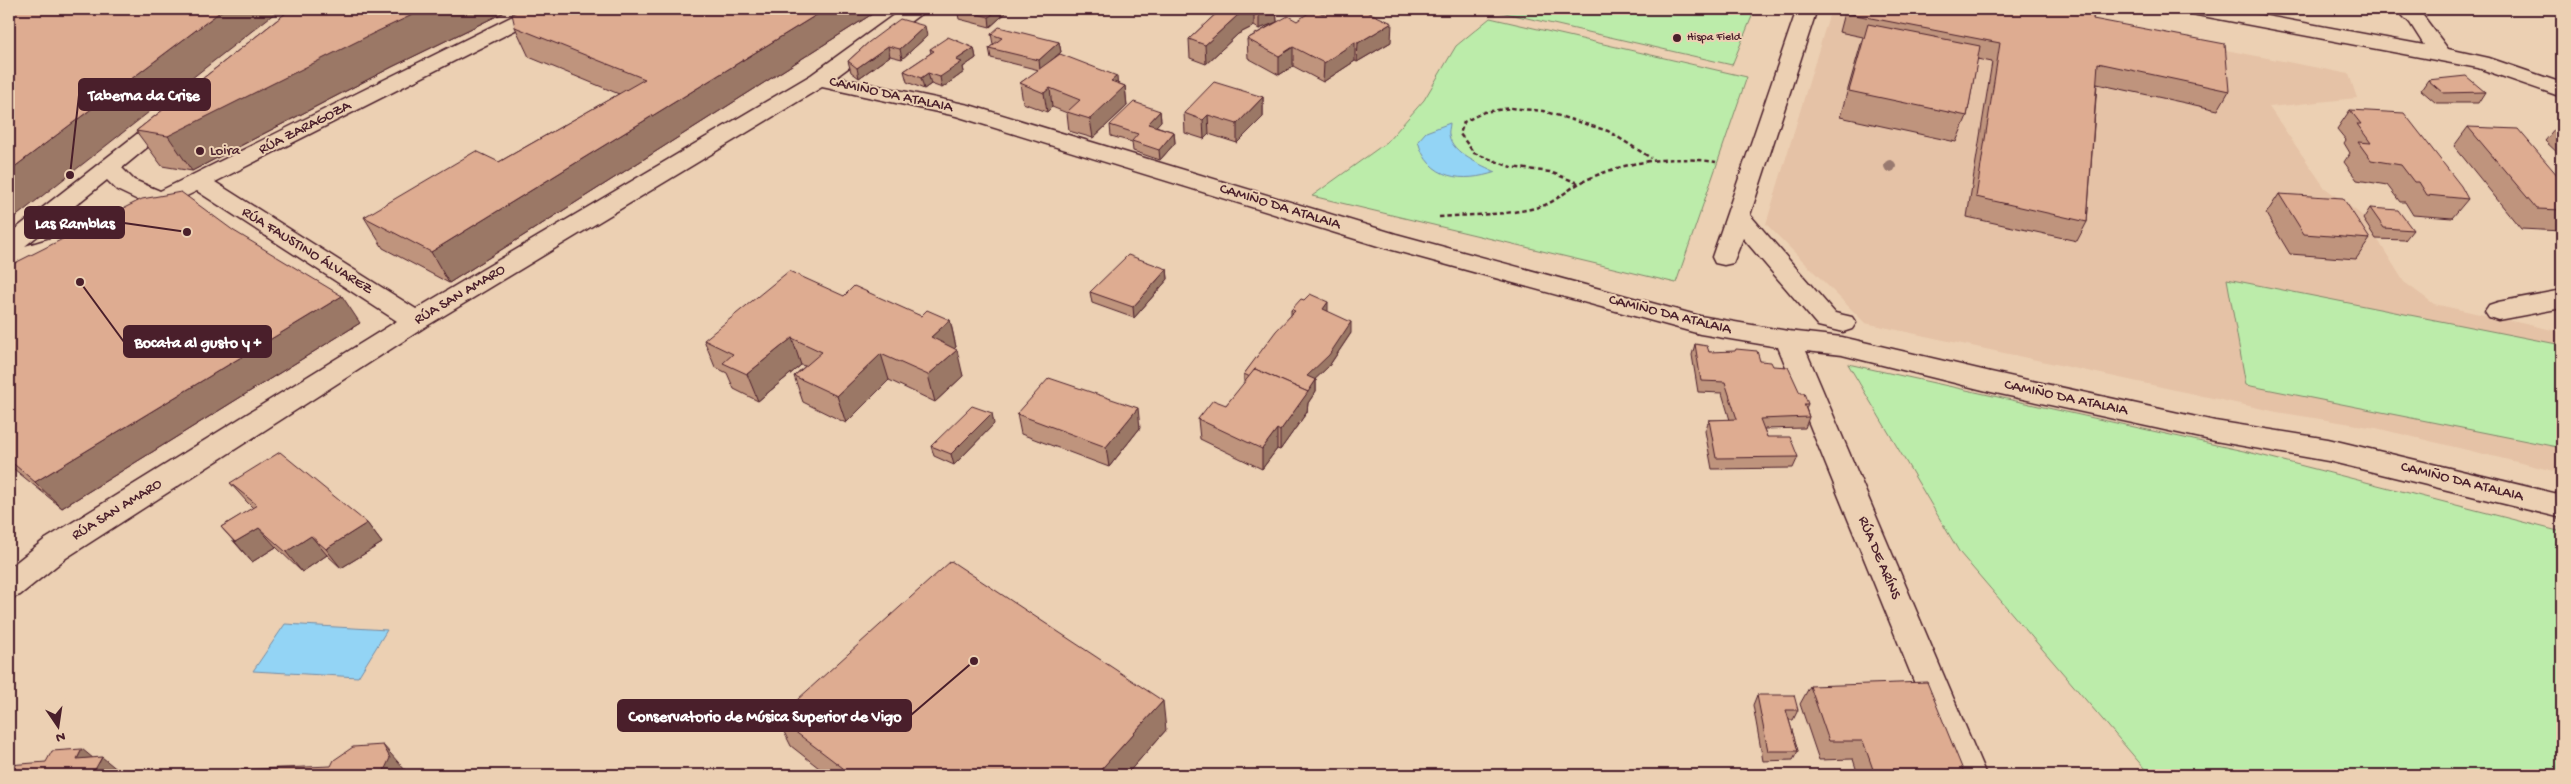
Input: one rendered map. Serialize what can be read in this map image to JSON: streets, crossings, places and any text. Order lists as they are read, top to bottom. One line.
{"streets":{"street":["CAMIÑO DA ATALAIA","RÚA ZARAGOZA","RÚA FAUSTINO ÁLVAREZ","RÚA SAN AMARO","RÚA DE ARÍNS"]},"crossings":[["CAMIÑO DA ATALAIA","RÚA SAN AMARO"],["CAMIÑO DA ATALAIA","RÚA DE ARÍNS"],["RÚA ZARAGOZA","RÚA FAUSTINO ÁLVAREZ"],["RÚA FAUSTINO ÁLVAREZ","RÚA SAN AMARO"]],"places":["Hispa Field","Loira","Taberna da Crise","Las Ramblas","Bocata al gusto y +","Conservatorio de Música Superior de Vigo"],"north":"bottom"}
